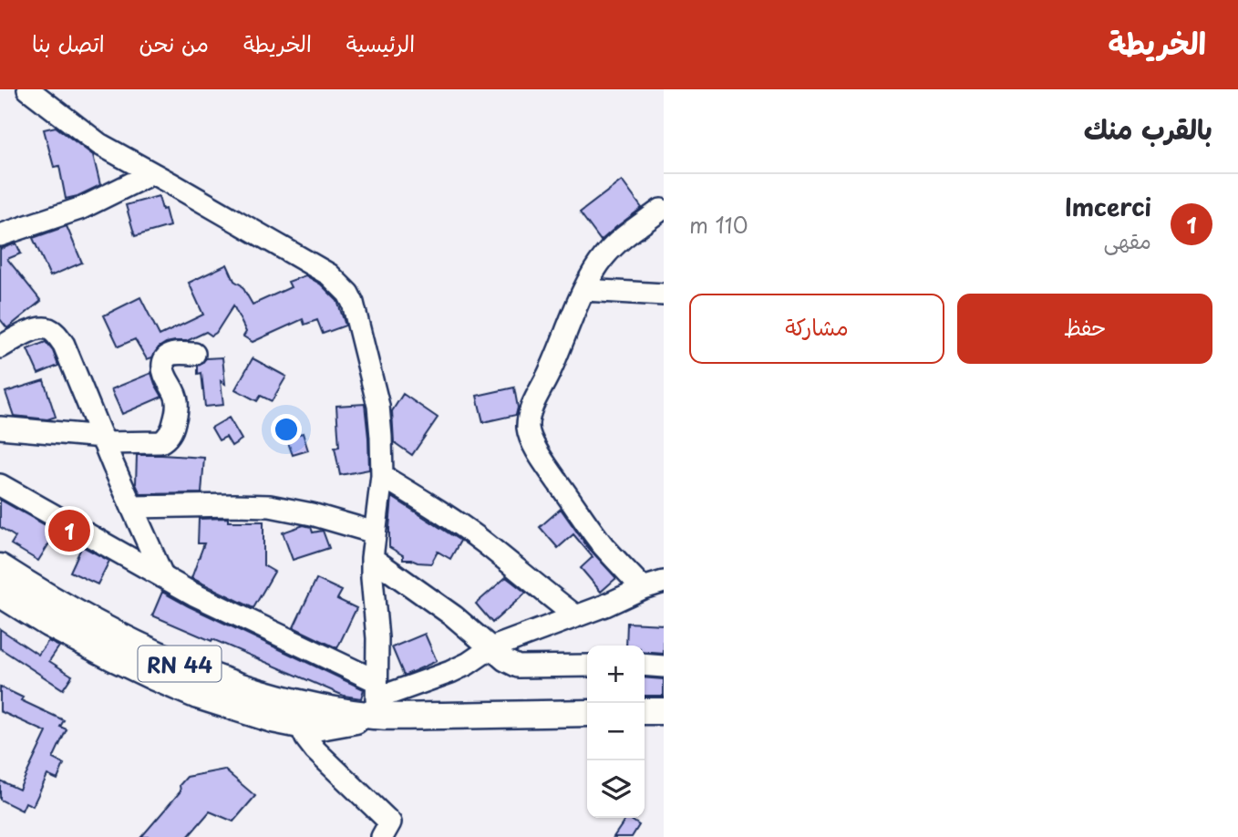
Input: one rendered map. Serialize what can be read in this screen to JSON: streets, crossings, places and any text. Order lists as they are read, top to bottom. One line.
{"streets":{"main road":["RN 44"]},"page":{"header":"الخريطة","nav":["الرئيسية","الخريطة","من نحن","اتصل بنا"],"heading":"بالقرب منك","list":[{"mark":"1","name":"Imcerci","note":"مقهى","value":"110 m"}],"buttons":["حفظ","مشاركة"],"pins":"1","map_buttons":["+","−"]}}
